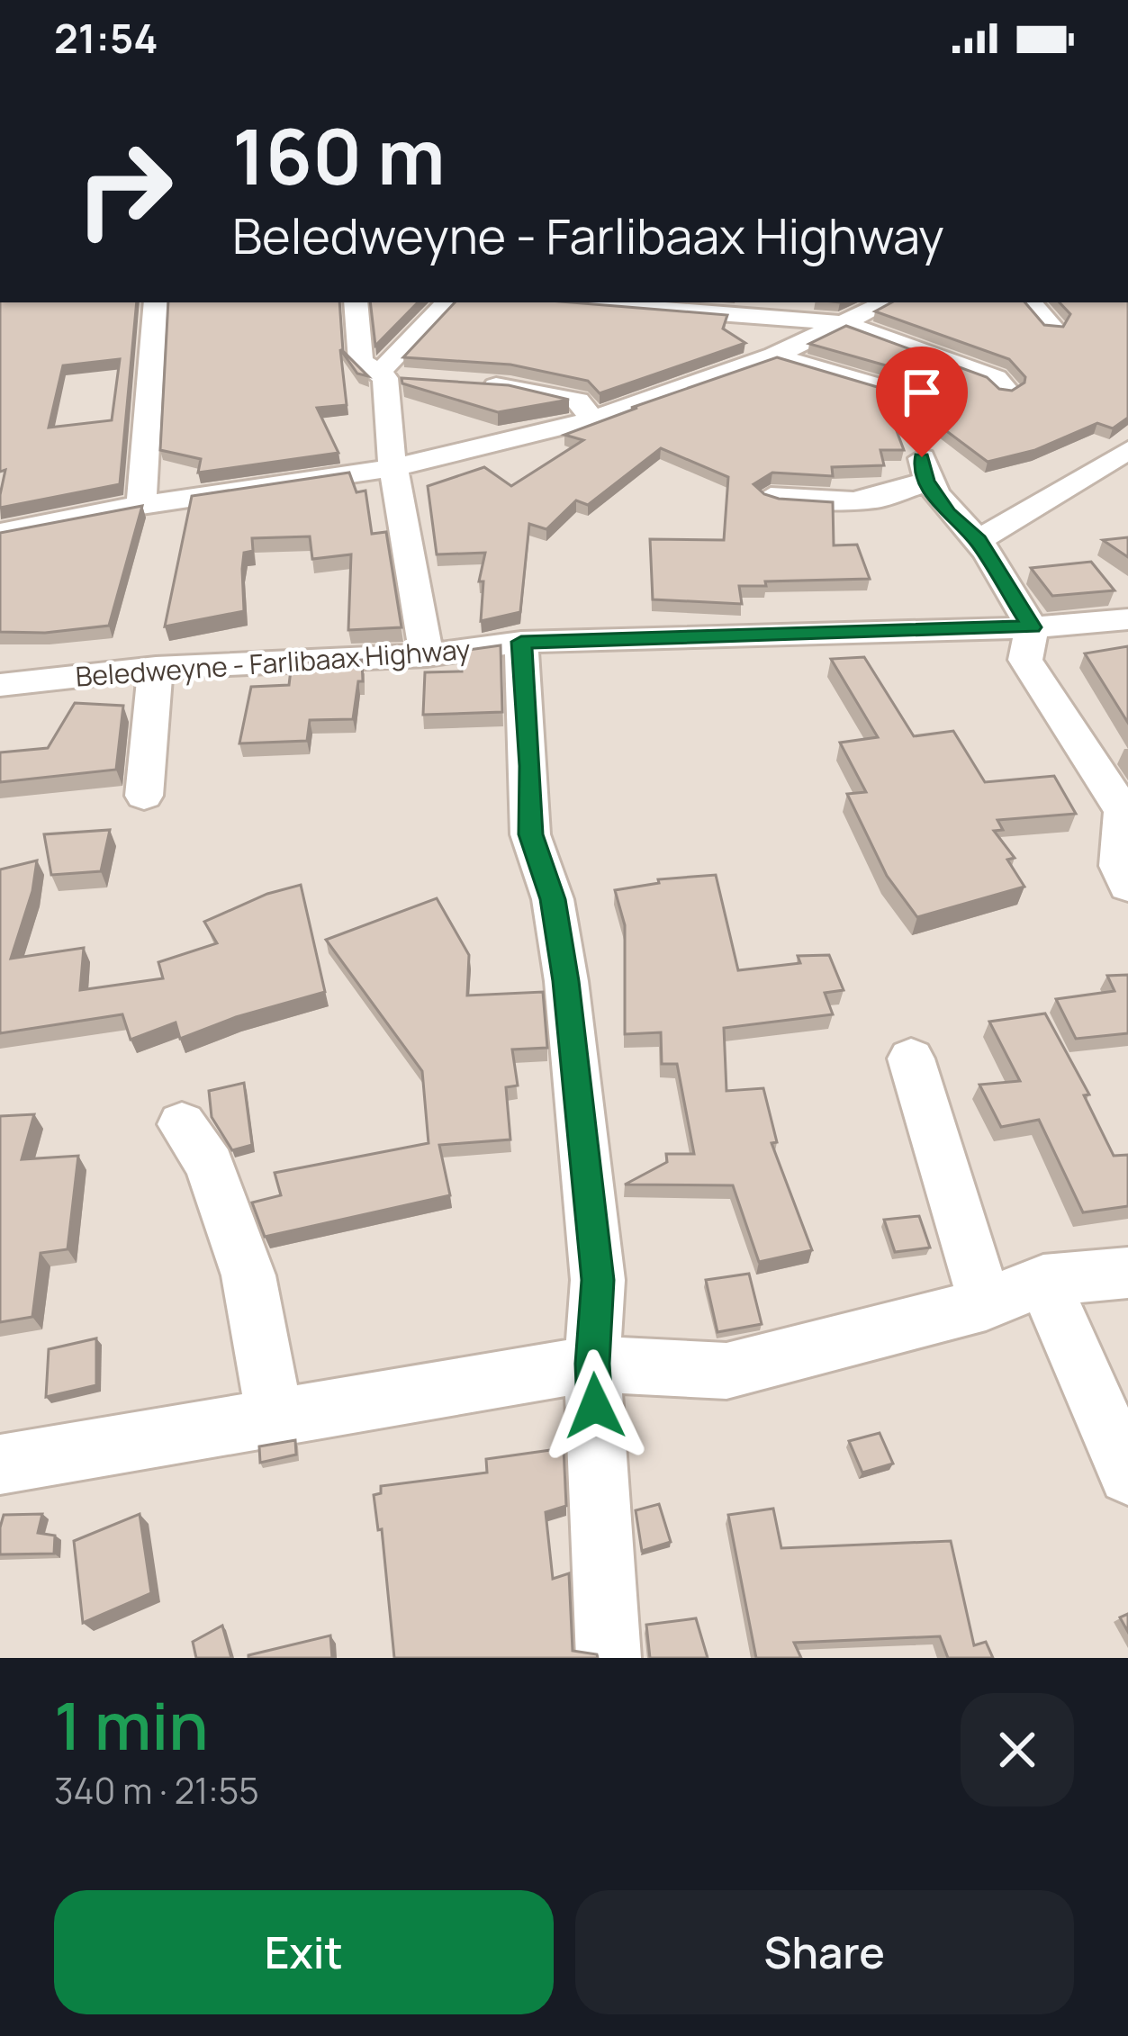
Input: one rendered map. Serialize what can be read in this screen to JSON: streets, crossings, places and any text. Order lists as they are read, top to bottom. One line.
{"streets":{"street":["Beledweyne - Farlibaax Highway"]},"page":{"status":"21:54","turn":["160 m","Beledweyne - Farlibaax Highway"],"heading":["1 min","340 m · 21:55"],"buttons":["Exit","Share"]}}
